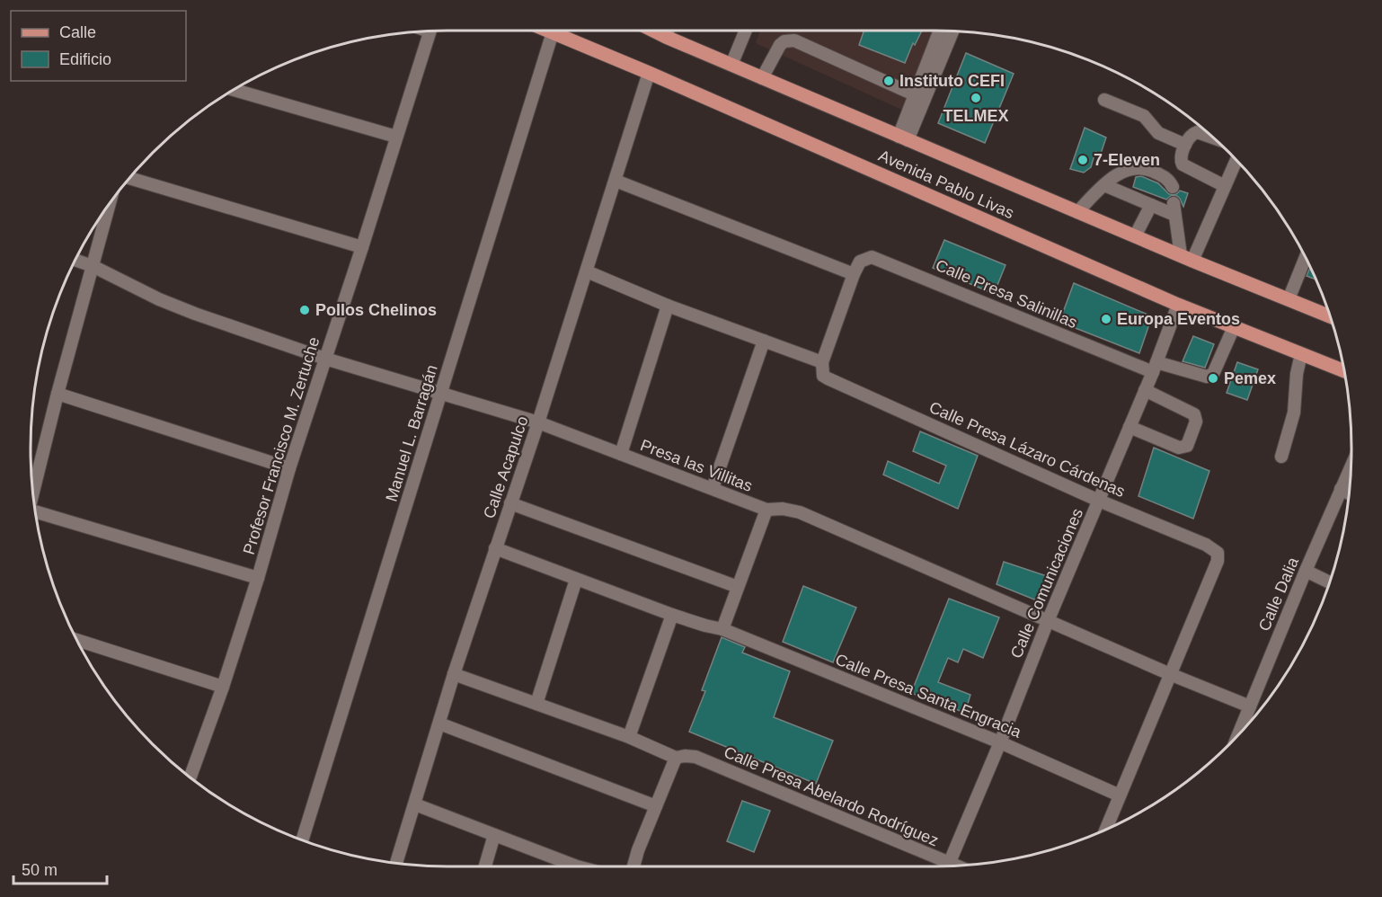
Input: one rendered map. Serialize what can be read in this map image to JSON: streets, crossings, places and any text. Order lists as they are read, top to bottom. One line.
{"streets":{"main road":["Avenida Pablo Livas"],"street":["Calle Presa Salinillas","Manuel L. Barragán","Profesor Francisco M. Zertuche","Calle Presa Lázaro Cárdenas","Presa las Villitas","Calle Acapulco","Calle Comunicaciones","Calle Dalia","Calle Presa Santa Engracia","Calle Presa Abelardo Rodríguez"]},"crossings":[["Avenida Pablo Livas","Calle Presa Salinillas"],["Avenida Pablo Livas","Manuel L. Barragán"],["Avenida Pablo Livas","Calle Acapulco"],["Avenida Pablo Livas","Calle Comunicaciones"],["Calle Presa Salinillas","Calle Comunicaciones"],["Manuel L. Barragán","Presa las Villitas"],["Profesor Francisco M. Zertuche","Presa las Villitas"],["Calle Presa Lázaro Cárdenas","Presa las Villitas"],["Calle Presa Lázaro Cárdenas","Calle Comunicaciones"],["Presa las Villitas","Calle Acapulco"],["Presa las Villitas","Calle Comunicaciones"],["Presa las Villitas","Calle Dalia"],["Calle Acapulco","Calle Presa Santa Engracia"],["Calle Acapulco","Calle Presa Abelardo Rodríguez"],["Calle Comunicaciones","Calle Presa Santa Engracia"]],"places":["Instituto CEFI","TELMEX","7-Eleven","Pollos Chelinos","Europa Eventos","Pemex"],"legend":["Calle","Edificio"],"scale_bar":"50 m"}
